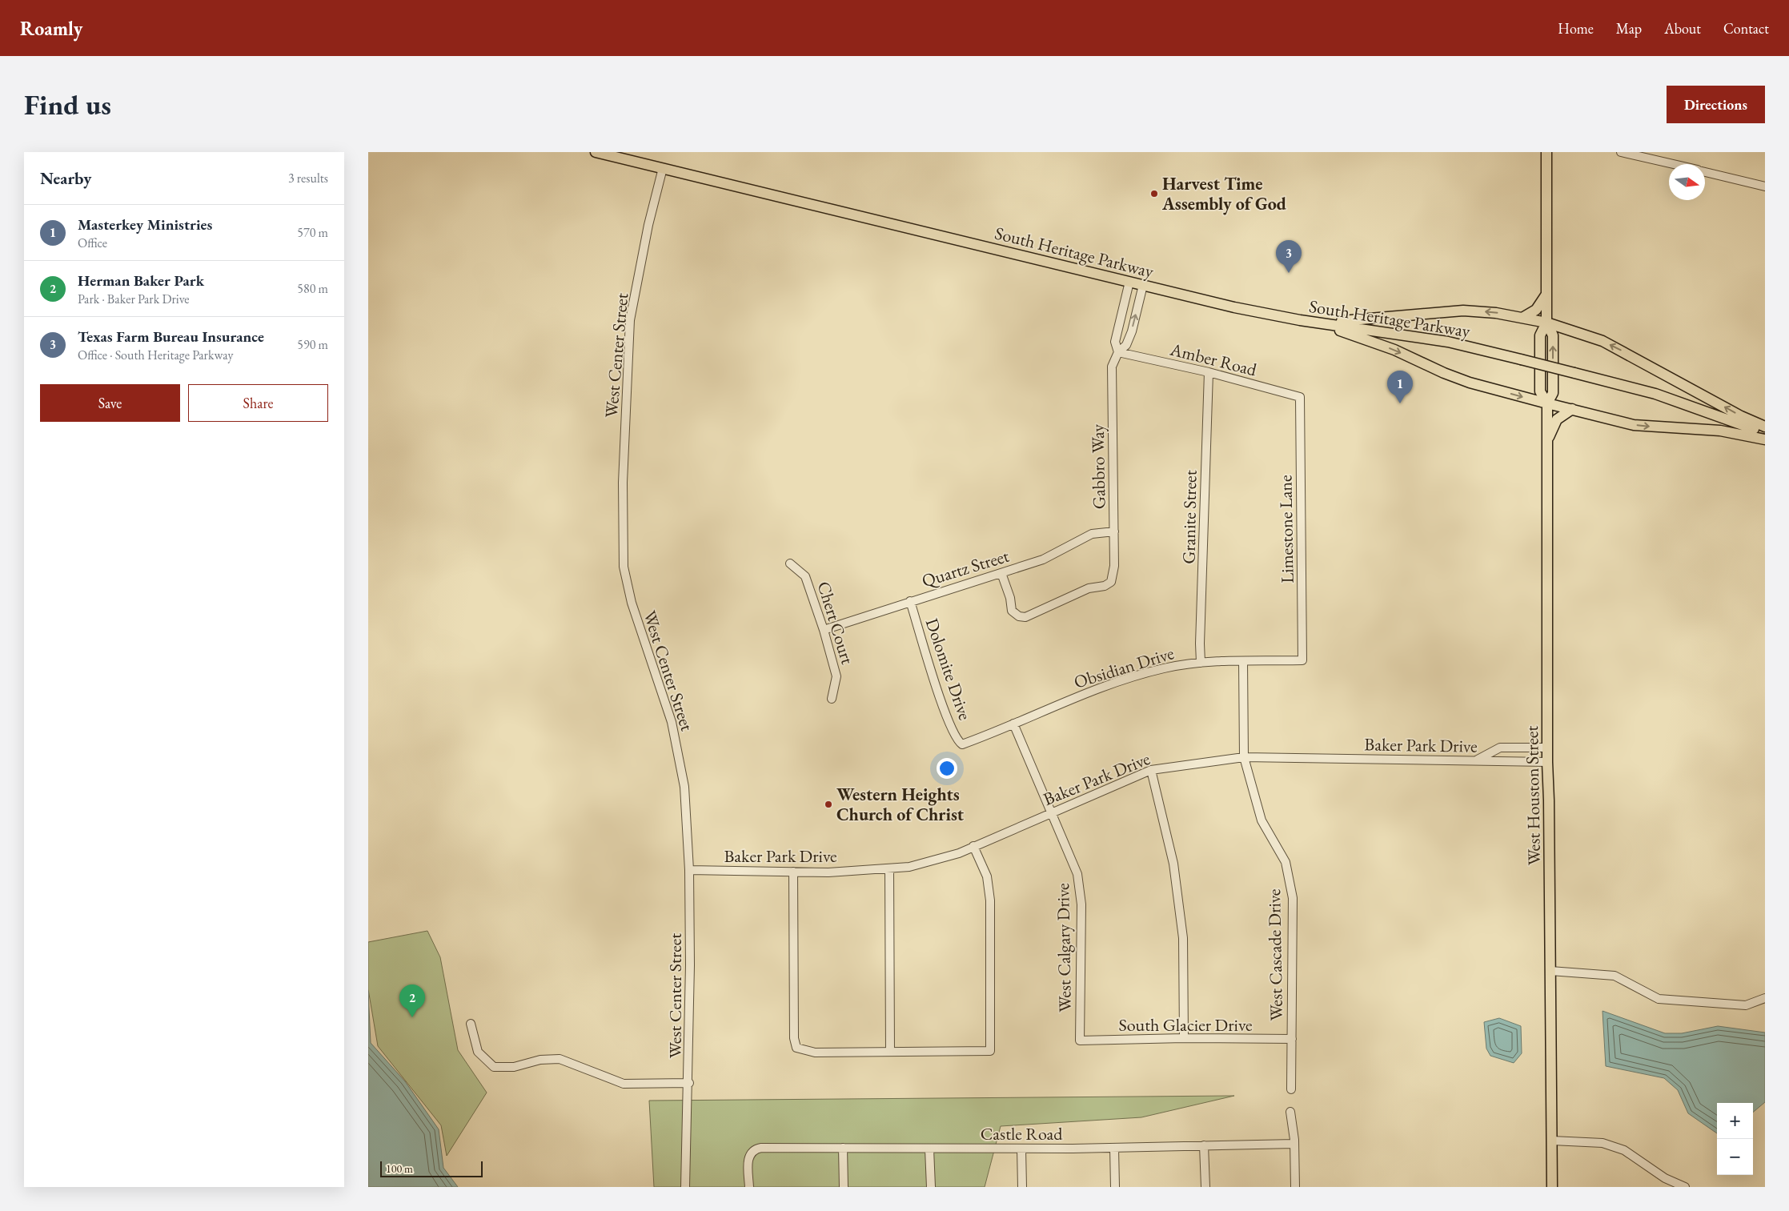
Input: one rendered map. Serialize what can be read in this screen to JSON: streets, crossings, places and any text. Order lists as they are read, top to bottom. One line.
{"streets":{"main road":["South Heritage Parkway","West Houston Street"],"street":["West Center Street","Amber Road","Gabbro Way","Granite Street","Limestone Lane","Quartz Street","Chert Court","Obsidian Drive","Dolomite Drive","Baker Park Drive","West Calgary Drive","West Cascade Drive","South Glacier Drive","Castle Road"]},"crossings":[["South Heritage Parkway","West Center Street"],["South Heritage Parkway","Gabbro Way"],["West Center Street","Baker Park Drive"],["Amber Road","Gabbro Way"],["Amber Road","Granite Street"],["Amber Road","Limestone Lane"],["Gabbro Way","Quartz Street"],["Granite Street","Obsidian Drive"],["Limestone Lane","Obsidian Drive"],["Quartz Street","Chert Court"],["Quartz Street","Dolomite Drive"],["Obsidian Drive","Dolomite Drive"],["Obsidian Drive","West Calgary Drive"],["Obsidian Drive","West Cascade Drive"],["Baker Park Drive","West Houston Street"],["Baker Park Drive","West Calgary Drive"],["Baker Park Drive","West Cascade Drive"],["West Calgary Drive","South Glacier Drive"],["West Cascade Drive","South Glacier Drive"]],"places":["Harvest Time Assembly of God","Western Heights Church of Christ"],"scale_bar":"100 m","north":"right","page":{"header":"Roamly","nav":["Home","Map","About","Contact"],"buttons":["Directions",["Save","Share"]],"title":"Find us","heading":["Nearby","3 results"],"list":[{"mark":"1","name":"Masterkey Ministries","note":"Office","value":"570 m"},{"mark":"2","name":"Herman Baker Park","note":"Park · Baker Park Drive","value":"580 m"},{"mark":"3","name":"Texas Farm Bureau Insurance","note":"Office · South Heritage Parkway","value":"590 m"}],"pins":["3","1","2"],"map_buttons":["+","−"],"scale":"100 m"}}
